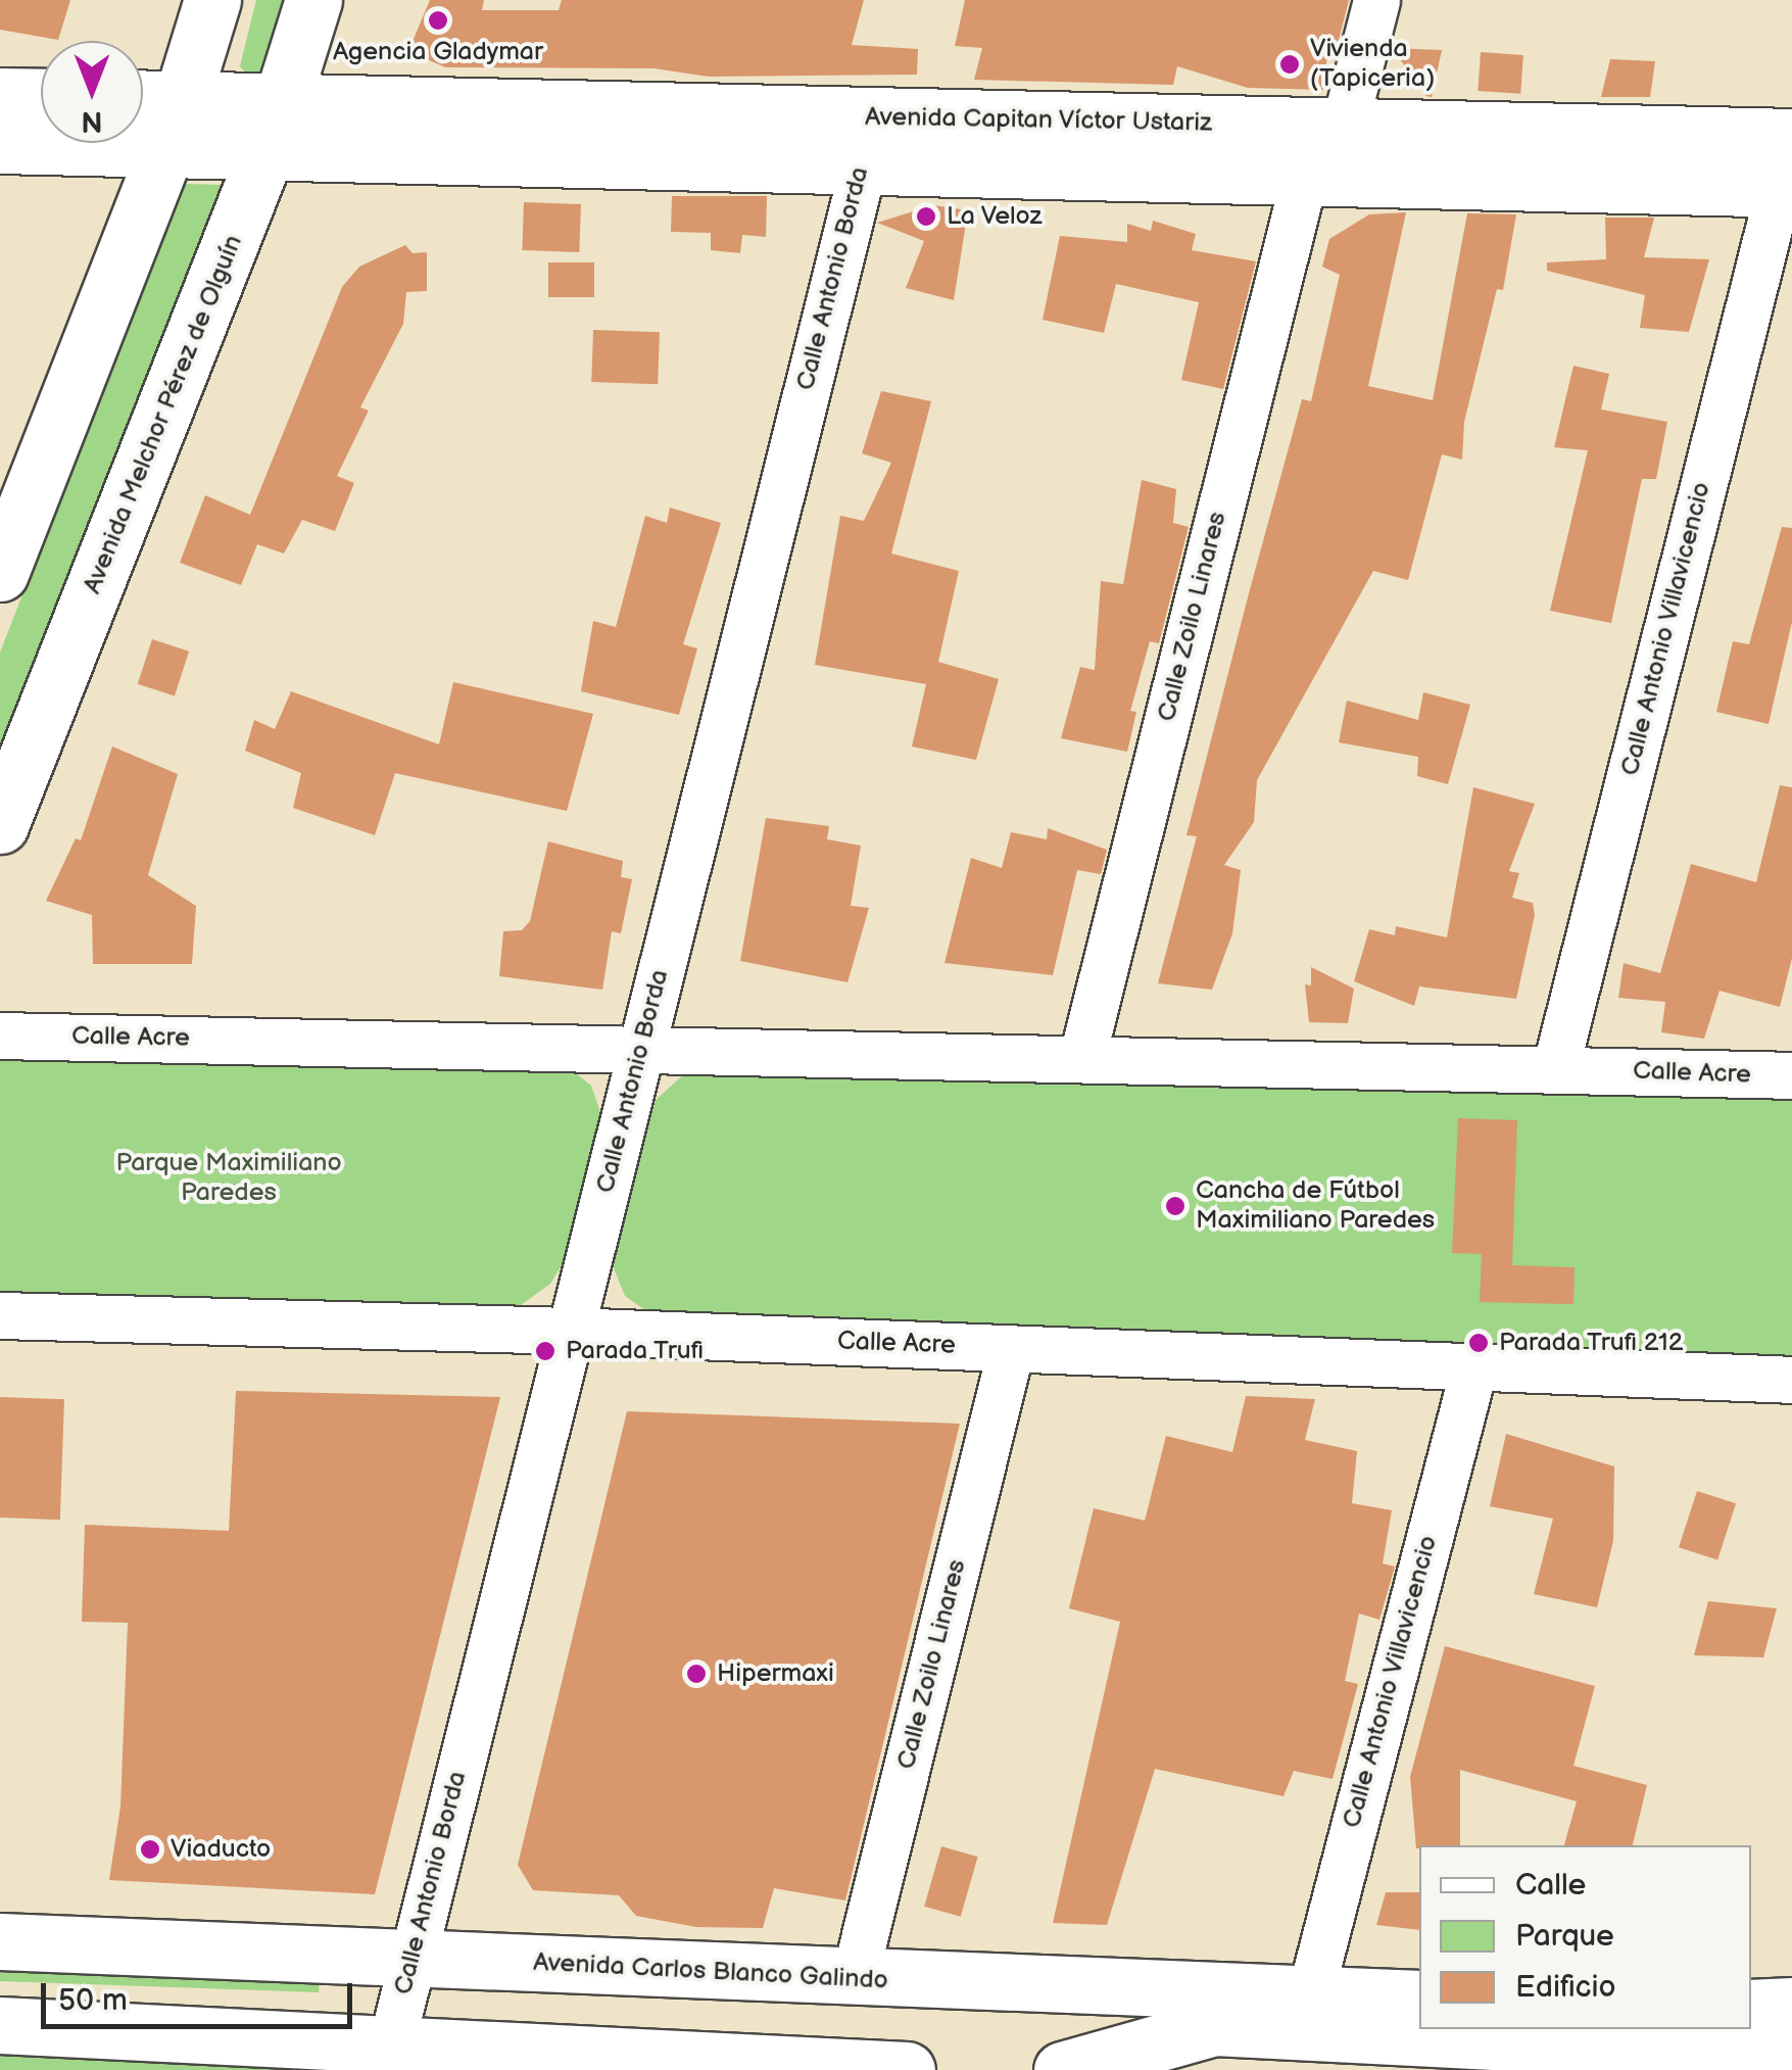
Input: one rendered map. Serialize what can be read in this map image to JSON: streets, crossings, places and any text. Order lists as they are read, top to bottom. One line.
{"streets":{"main road":["Avenida Capitan Víctor Ustariz","Avenida Melchor Pérez de Olguín","Avenida Carlos Blanco Galindo"],"street":["Calle Antonio Borda","Calle Zoilo Linares","Calle Antonio Villavicencio","Calle Acre"]},"crossings":[["Avenida Capitan Víctor Ustariz","Calle Antonio Borda"],["Avenida Capitan Víctor Ustariz","Avenida Melchor Pérez de Olguín"],["Avenida Capitan Víctor Ustariz","Calle Zoilo Linares"],["Avenida Capitan Víctor Ustariz","Calle Antonio Villavicencio"],["Calle Antonio Borda","Calle Acre"],["Calle Antonio Borda","Avenida Carlos Blanco Galindo"],["Calle Zoilo Linares","Calle Acre"],["Calle Zoilo Linares","Avenida Carlos Blanco Galindo"],["Calle Antonio Villavicencio","Calle Acre"],["Calle Antonio Villavicencio","Avenida Carlos Blanco Galindo"]],"parks":["Parque Maximiliano Paredes"],"places":["Agencia Gladymar","Vivienda (Tapiceria)","La Veloz","Cancha de Fútbol Maximiliano Paredes","Parada Trufi 212","Parada Trufi","Hipermaxi","Viaducto"],"legend":["Calle","Parque","Edificio"],"scale_bar":"50 m","north":"bottom"}
